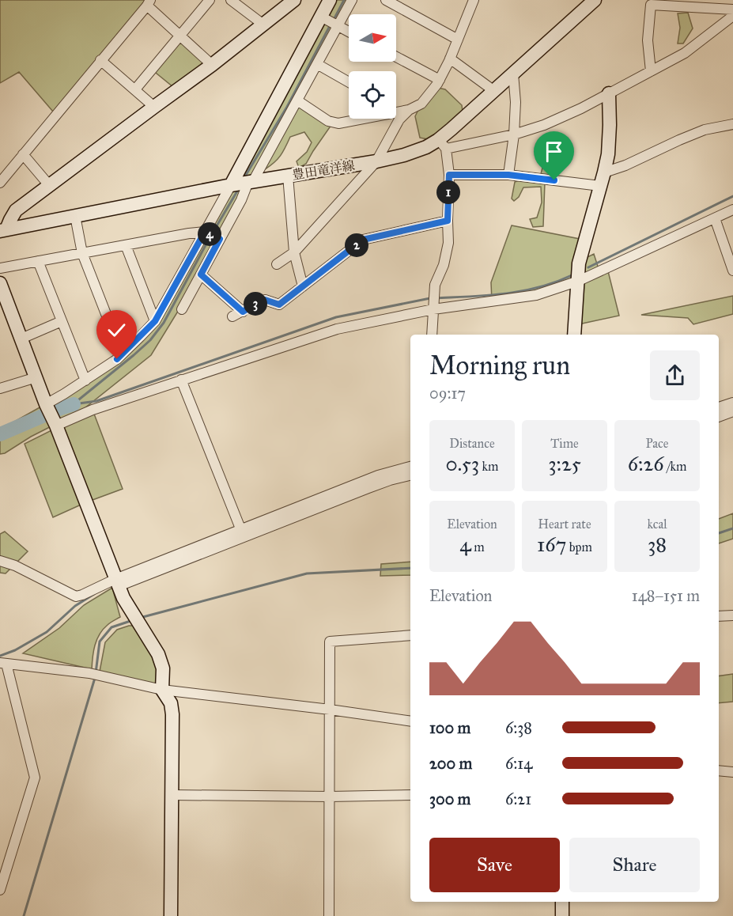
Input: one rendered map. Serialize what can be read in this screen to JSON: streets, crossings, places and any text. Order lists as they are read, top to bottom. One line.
{"streets":{"street":["豊田竜洋線"]},"north":"right","page":{"pins":["1","4","2","3"],"heading":["Morning run","09:17"],"stats":[["Distance","0.53 km"],["Time","3:25"],["Pace","6:26 /km"],["Elevation","4 m"],["Heart rate","167 bpm"],["kcal","38"]],"chart":["Elevation","148–151 m"],"list":[{"name":"100 m","note":"6:38"},{"name":"200 m","note":"6:14"},{"name":"300 m","note":"6:21"}],"buttons":["Save","Share"]}}
